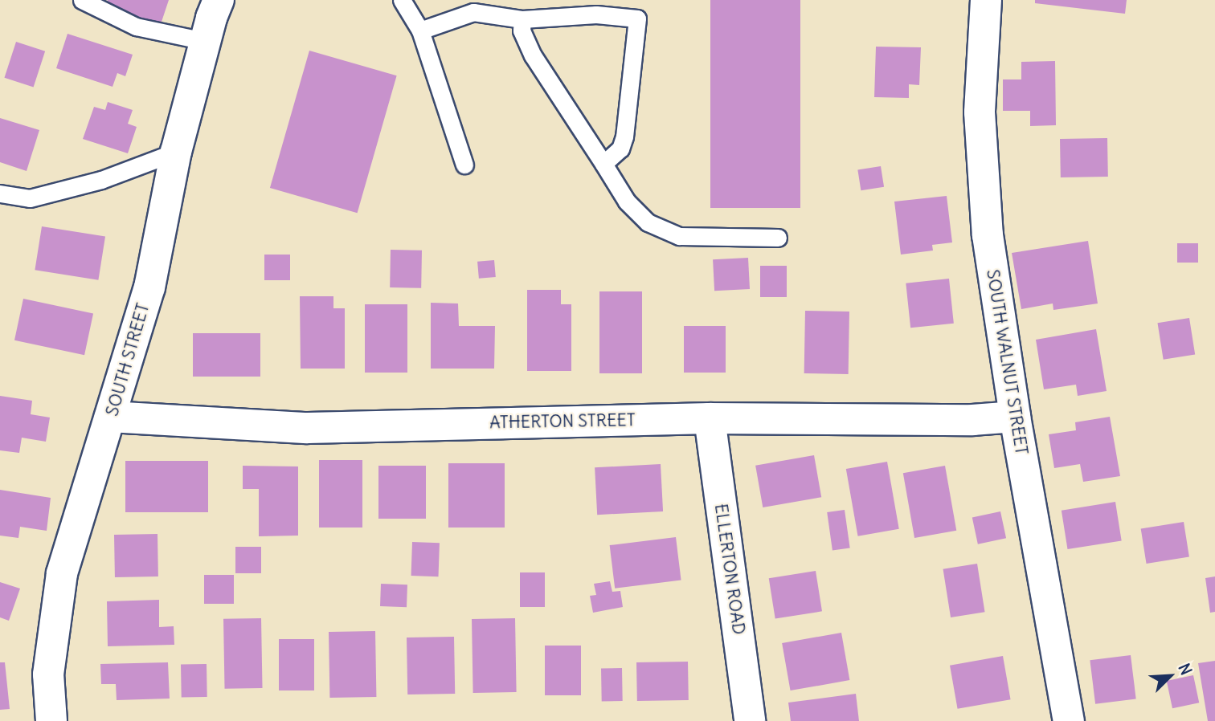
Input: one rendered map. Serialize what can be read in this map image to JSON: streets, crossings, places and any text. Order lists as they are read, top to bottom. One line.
{"streets":{"street":["SOUTH STREET","SOUTH WALNUT STREET","ATHERTON STREET","ELLERTON ROAD"]},"crossings":[["SOUTH STREET","ATHERTON STREET"],["SOUTH WALNUT STREET","ATHERTON STREET"],["ATHERTON STREET","ELLERTON ROAD"]],"north":"top right"}
